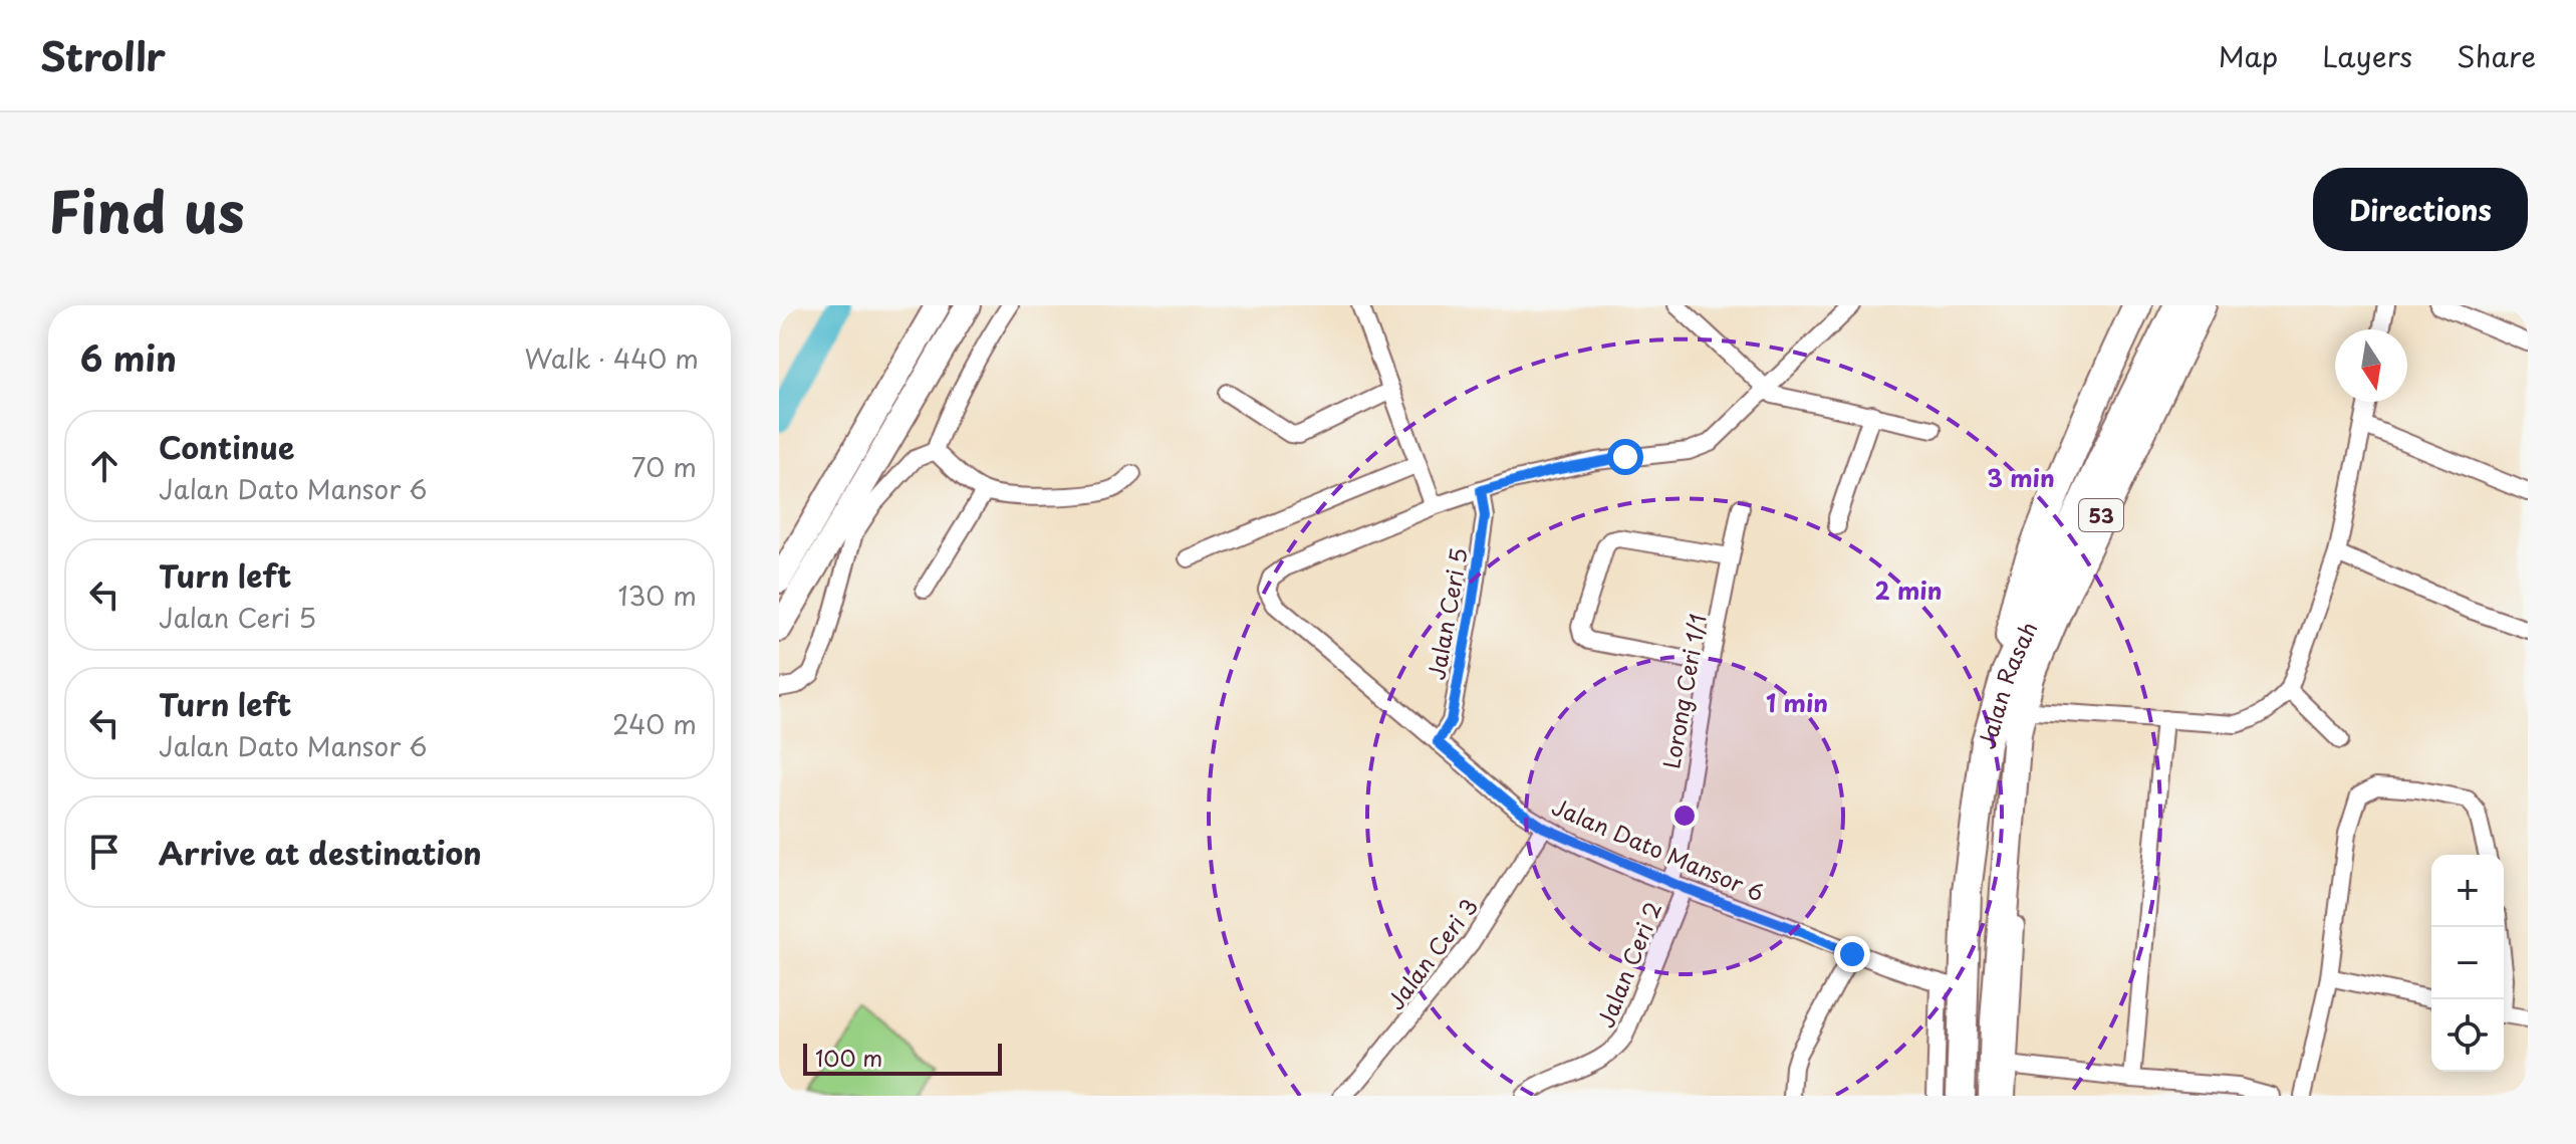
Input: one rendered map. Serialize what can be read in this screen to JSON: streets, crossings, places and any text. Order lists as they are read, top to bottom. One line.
{"streets":{"highway":["53","Jalan Rasah"],"street":["Jalan Ceri 5","Lorong Ceri 1/1","Jalan Dato Mansor 6","Jalan Ceri 3","Jalan Ceri 2"]},"crossings":[["Jalan Ceri 5","Jalan Dato Mansor 6"],["Jalan Rasah","Jalan Dato Mansor 6"],["Lorong Ceri 1/1","Jalan Dato Mansor 6"],["Lorong Ceri 1/1","Jalan Ceri 2"],["Jalan Dato Mansor 6","Jalan Ceri 3"],["Jalan Dato Mansor 6","Jalan Ceri 2"]],"scale_bar":"100 m","north":"bottom","page":{"header":"Strollr","nav":["Map","Layers","Share"],"title":"Find us","buttons":"Directions","heading":["6 min","Walk · 440 m"],"list":[["Continue","Jalan Dato Mansor 6","70 m"],["Turn left","Jalan Ceri 5","130 m"],["Turn left","Jalan Dato Mansor 6","240 m"],"Arrive at destination"],"map_buttons":["+","−"],"scale":"100 m"},"rings":["3 min","2 min","1 min"]}
